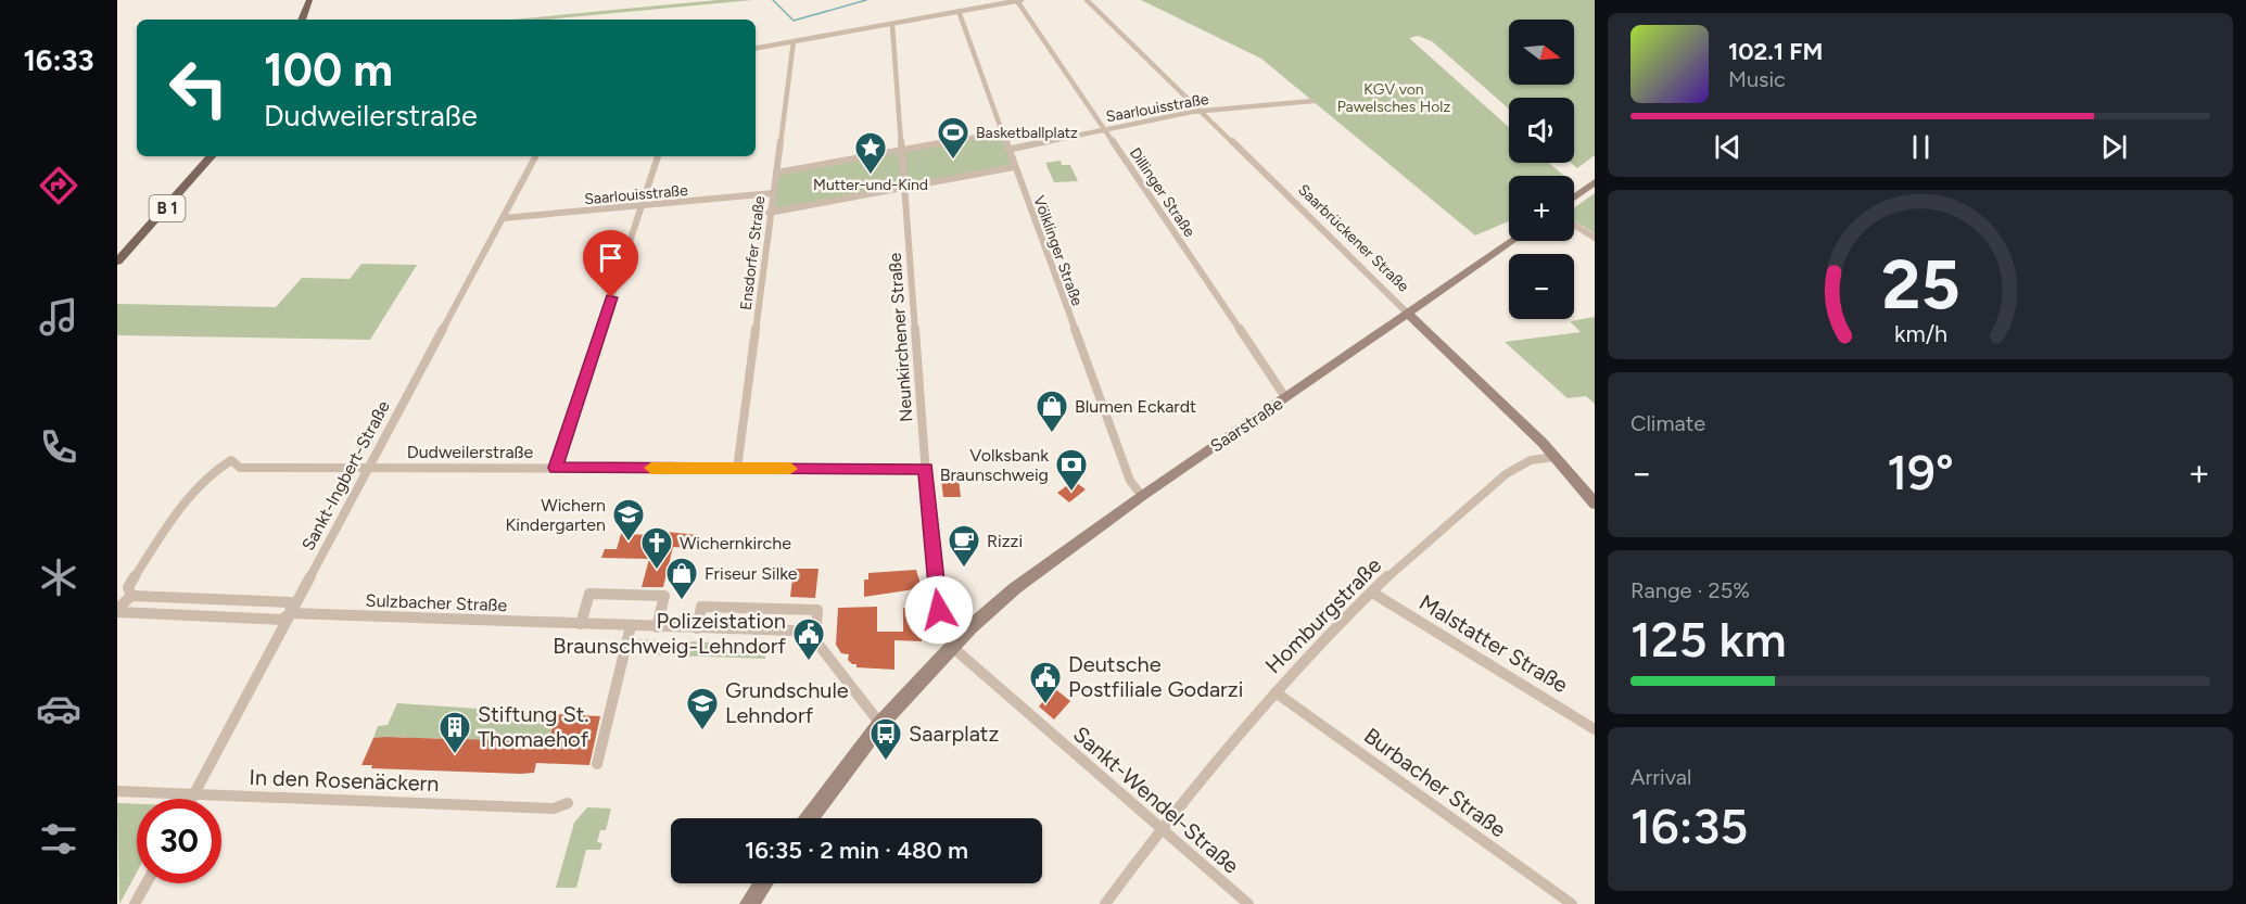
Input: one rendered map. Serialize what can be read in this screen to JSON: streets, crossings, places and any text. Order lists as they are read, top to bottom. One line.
{"streets":{"main road":["B 1"],"street":["Saarlouisstraße","Dillinger Straße","Saarbrückener Straße","Völklinger Straße","Ensdorfer Straße","Neunkirchener Straße","Saarstraße","Dudweilerstraße","Sankt-Ingbert-Straße","Sulzbacher Straße","Homburgstraße","Malstatter Straße","In den Rosenäckern","Burbacher Straße","Sankt-Wendel-Straße"]},"crossings":[["Saarlouisstraße","Dillinger Straße"],["Saarlouisstraße","Saarbrückener Straße"],["Saarlouisstraße","Völklinger Straße"],["Saarlouisstraße","Ensdorfer Straße"],["Saarlouisstraße","Sankt-Ingbert-Straße"],["Dillinger Straße","Saarstraße"],["Saarbrückener Straße","Saarstraße"],["Saarbrückener Straße","Homburgstraße"],["Völklinger Straße","Saarstraße"],["Ensdorfer Straße","Dudweilerstraße"],["Neunkirchener Straße","Saarstraße"],["Neunkirchener Straße","Dudweilerstraße"],["Neunkirchener Straße","Sankt-Wendel-Straße"],["Saarstraße","Sankt-Wendel-Straße"],["Dudweilerstraße","Sankt-Ingbert-Straße"],["Dudweilerstraße","Sulzbacher Straße"],["Sankt-Ingbert-Straße","Sulzbacher Straße"],["Sankt-Ingbert-Straße","In den Rosenäckern"],["Homburgstraße","Malstatter Straße"],["Homburgstraße","Burbacher Straße"],["Homburgstraße","Sankt-Wendel-Straße"]],"parks":["KGV von Pawelsches Holz"],"places":{"sports":["Basketballplatz"],"place":["Mutter-und-Kind"],"shop":["Blumen Eckardt","Friseur Silke"],"bank":["Volksbank Braunschweig"],"school or university":["Wichern Kindergarten","Grundschule Lehndorf"],"cafe":["Rizzi"],"church":["Wichernkirche"],"public building":["Polizeistation Braunschweig-Lehndorf","Deutsche Postfiliale Godarzi"],"building":["Stiftung St. Thomaehof"],"bus stop":["Saarplatz"]},"north":"right","page":{"tabs":"16:33","map_buttons":["+","−"],"turn":["100 m","Dudweilerstraße"],"song":["102.1 FM","Music"],"tile":["Climate",["Range · 25%","125 km"],["Arrival","16:35"]],"heat":["−","19°","+"],"limit":"30","trip":"16:35 · 2 min · 480 m","gauge":["25","km/h"]}}
